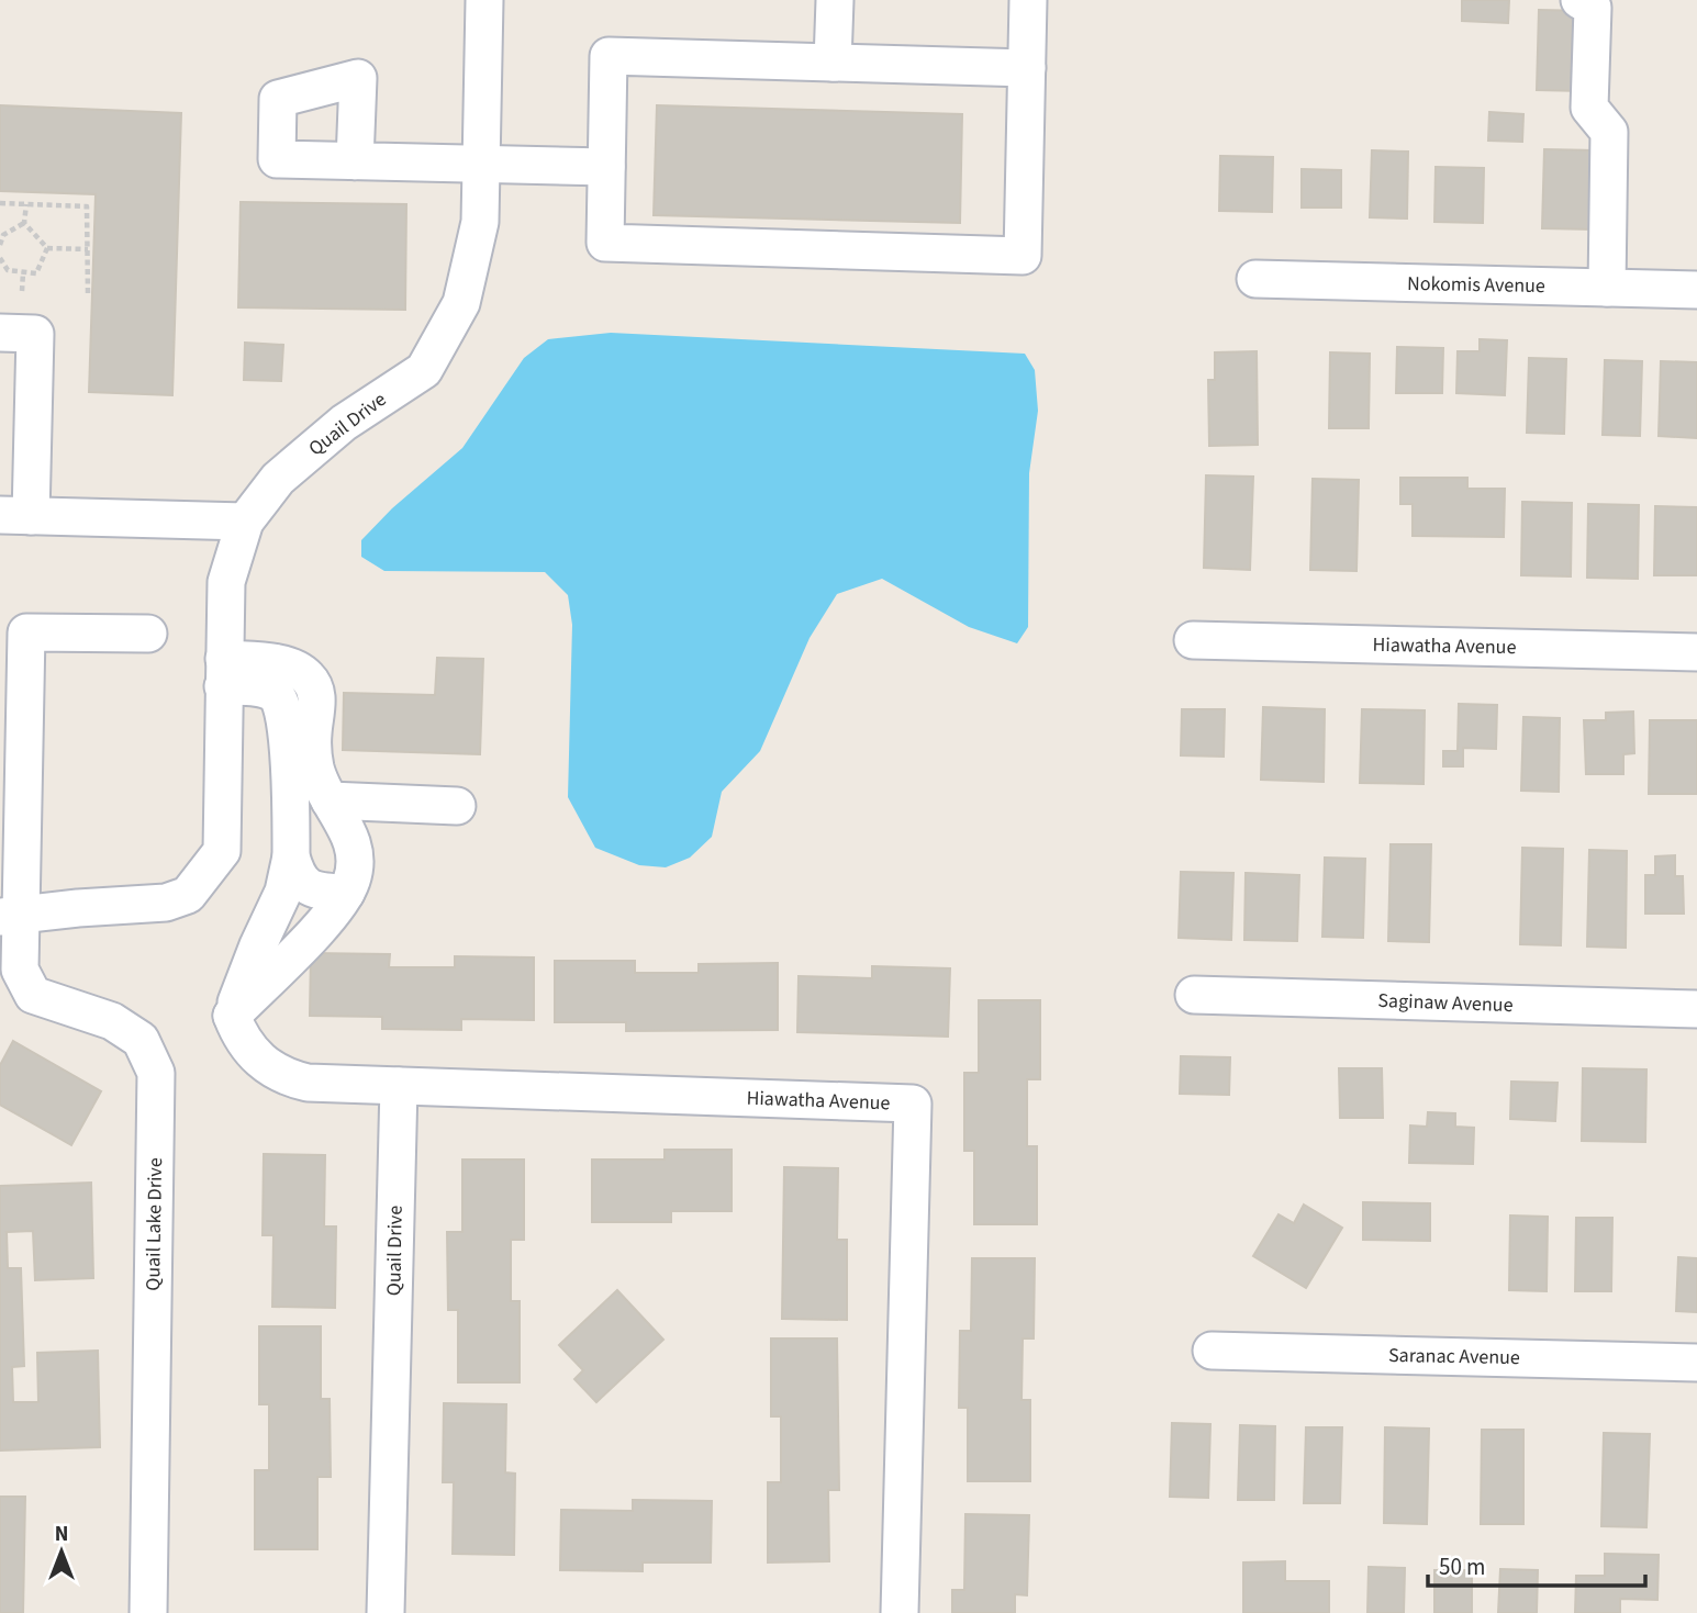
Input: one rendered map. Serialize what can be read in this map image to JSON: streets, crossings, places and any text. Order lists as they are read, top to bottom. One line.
{"streets":{"street":["Nokomis Avenue","Quail Drive","Hiawatha Avenue","Saginaw Avenue","Quail Lake Drive","Saranac Avenue"]},"crossings":[["Quail Drive","Hiawatha Avenue"],["Quail Drive","Quail Lake Drive"]],"scale_bar":"50 m","north":"top"}
